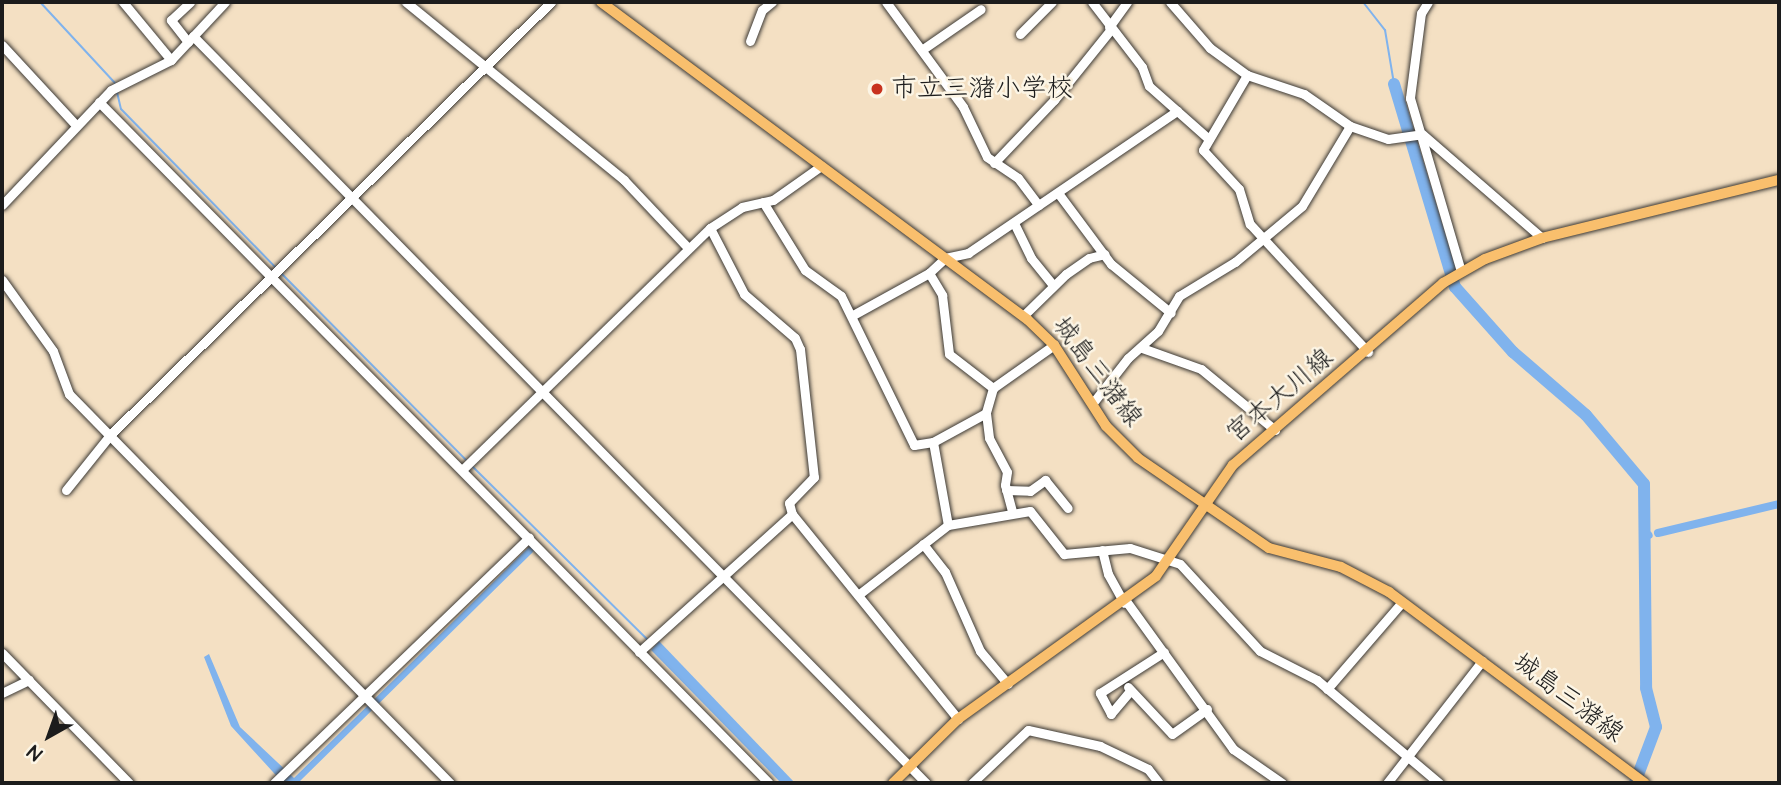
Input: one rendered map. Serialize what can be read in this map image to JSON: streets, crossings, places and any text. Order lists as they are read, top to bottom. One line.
{"streets":{"main road":["城島三潴線","宮本大川線"]},"crossings":[["城島三潴線","宮本大川線"]],"places":["市立三潴小学校"],"north":"bottom left"}
